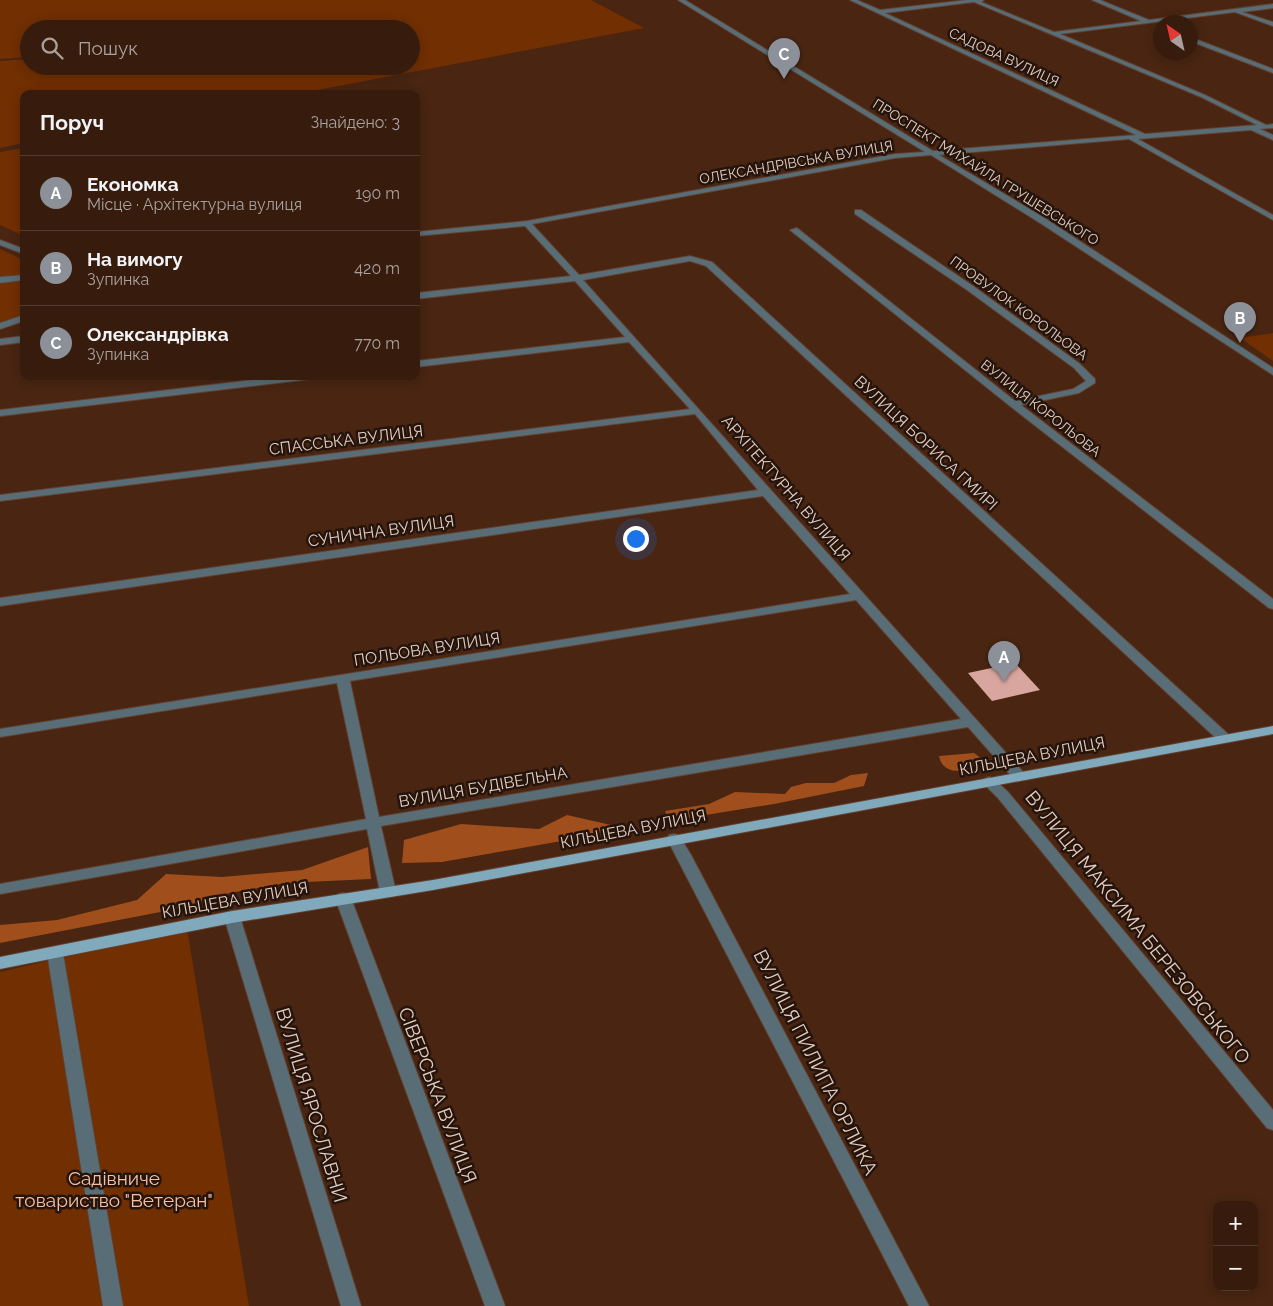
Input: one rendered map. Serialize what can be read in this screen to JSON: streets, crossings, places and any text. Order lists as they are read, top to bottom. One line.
{"streets":{"main road":["КІЛЬЦЕВА ВУЛИЦЯ"],"street":["САДОВА ВУЛИЦЯ","ОЛЕКСАНДРІВСЬКА ВУЛИЦЯ","ПРОСПЕКТ МИХАЙЛА ГРУШЕВСЬКОГО","ПРОВУЛОК КОРОЛЬОВА","ВУЛИЦЯ КОРОЛЬОВА","СПАССЬКА ВУЛИЦЯ","ВУЛИЦЯ БОРИСА ГМИРІ","АРХІТЕКТУРНА ВУЛИЦЯ","СУНИЧНА ВУЛИЦЯ","ПОЛЬОВА ВУЛИЦЯ","ВУЛИЦЯ БУДІВЕЛЬНА","ВУЛИЦЯ МАКСИМА БЕРЕЗОВСЬКОГО","ВУЛИЦЯ ПИЛИПА ОРЛИКА","СІВЕРСЬКА ВУЛИЦЯ","ВУЛИЦЯ ЯРОСЛАВНИ"]},"crossings":[["САДОВА ВУЛИЦЯ","ОЛЕКСАНДРІВСЬКА ВУЛИЦЯ"],["ОЛЕКСАНДРІВСЬКА ВУЛИЦЯ","ПРОСПЕКТ МИХАЙЛА ГРУШЕВСЬКОГО"],["ОЛЕКСАНДРІВСЬКА ВУЛИЦЯ","АРХІТЕКТУРНА ВУЛИЦЯ"],["ПРОВУЛОК КОРОЛЬОВА","ВУЛИЦЯ КОРОЛЬОВА"],["СПАССЬКА ВУЛИЦЯ","АРХІТЕКТУРНА ВУЛИЦЯ"],["ВУЛИЦЯ БОРИСА ГМИРІ","АРХІТЕКТУРНА ВУЛИЦЯ"],["ВУЛИЦЯ БОРИСА ГМИРІ","КІЛЬЦЕВА ВУЛИЦЯ"],["АРХІТЕКТУРНА ВУЛИЦЯ","СУНИЧНА ВУЛИЦЯ"],["АРХІТЕКТУРНА ВУЛИЦЯ","ПОЛЬОВА ВУЛИЦЯ"],["АРХІТЕКТУРНА ВУЛИЦЯ","КІЛЬЦЕВА ВУЛИЦЯ"],["АРХІТЕКТУРНА ВУЛИЦЯ","ВУЛИЦЯ БУДІВЕЛЬНА"],["КІЛЬЦЕВА ВУЛИЦЯ","ВУЛИЦЯ МАКСИМА БЕРЕЗОВСЬКОГО"],["КІЛЬЦЕВА ВУЛИЦЯ","ВУЛИЦЯ ПИЛИПА ОРЛИКА"],["КІЛЬЦЕВА ВУЛИЦЯ","СІВЕРСЬКА ВУЛИЦЯ"],["КІЛЬЦЕВА ВУЛИЦЯ","ВУЛИЦЯ ЯРОСЛАВНИ"]],"parks":["Садівниче товариство \"Ветеран\""],"north":"top left","page":{"search":"Пошук","pins":["C","B","A"],"heading":["Поруч","Знайдено: 3"],"list":[{"mark":"A","name":"Економка","note":"Місце · Архітектурна вулиця","value":"190 m"},{"mark":"B","name":"На вимогу","note":"Зупинка","value":"420 m"},{"mark":"C","name":"Олександрівка","note":"Зупинка","value":"770 m"}],"map_buttons":["+","−"]}}
